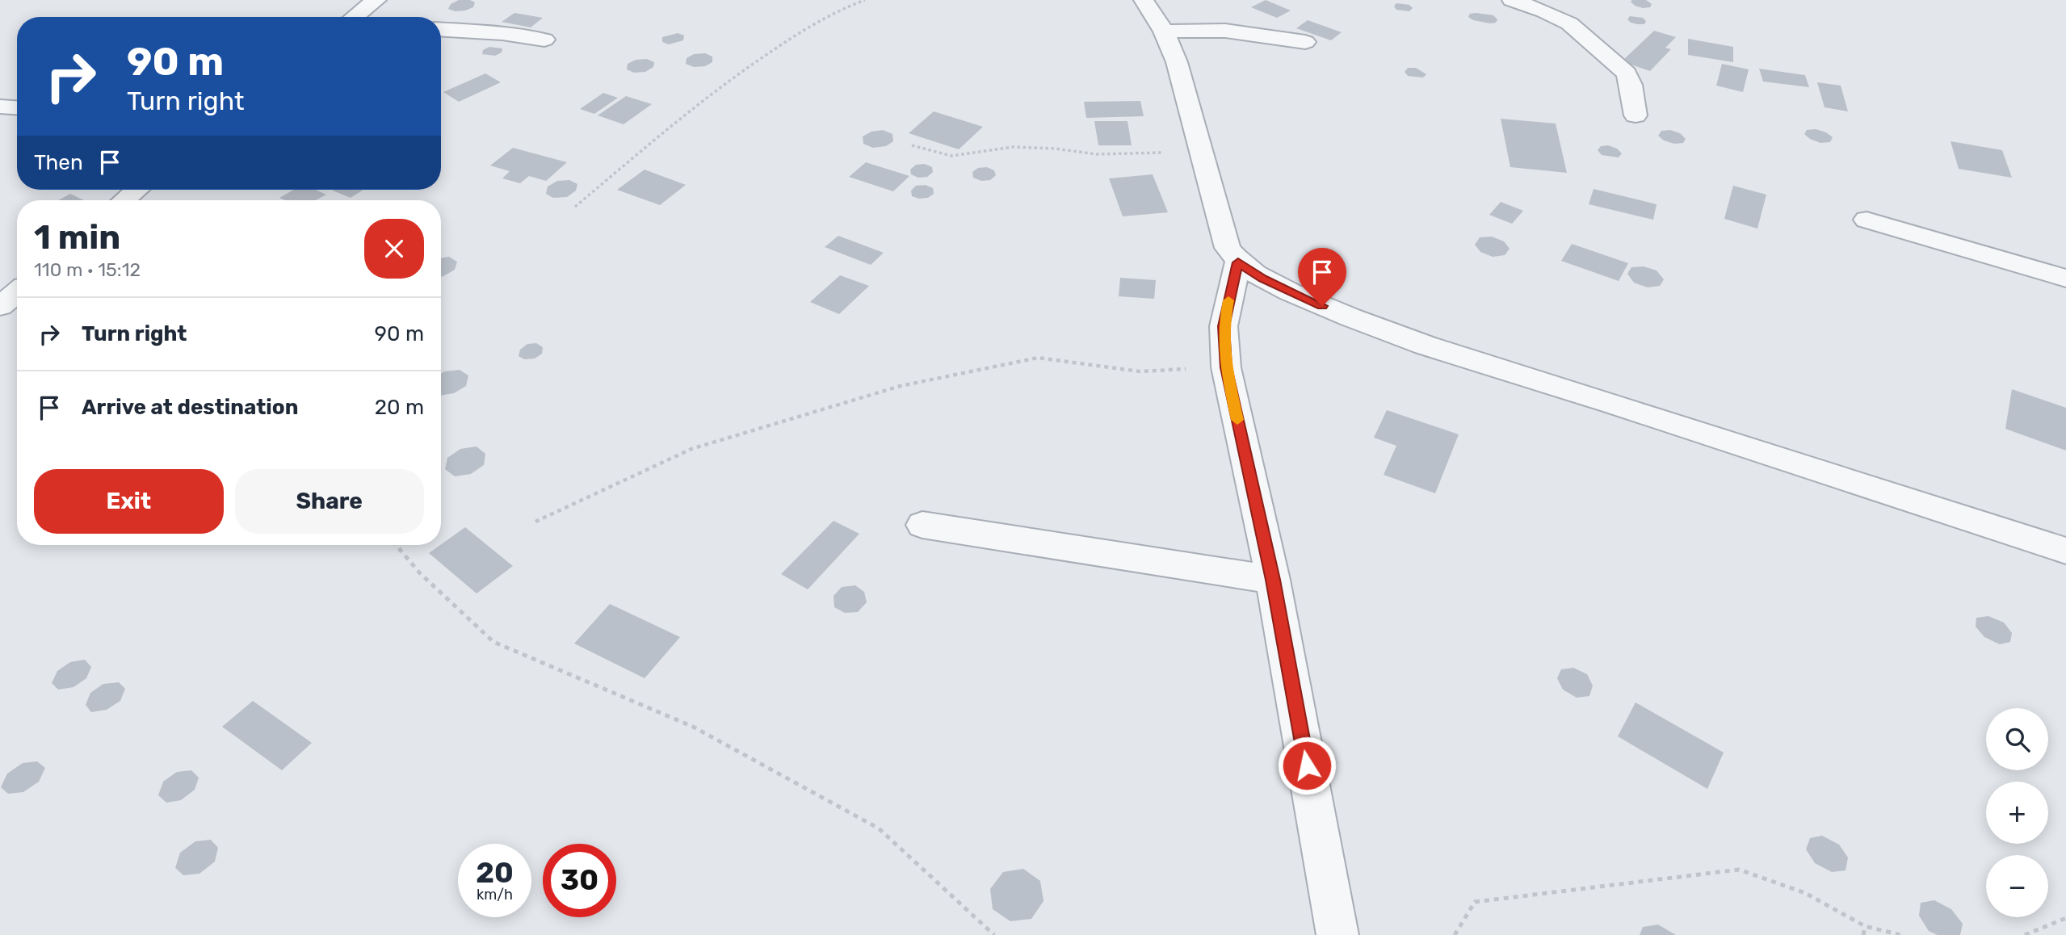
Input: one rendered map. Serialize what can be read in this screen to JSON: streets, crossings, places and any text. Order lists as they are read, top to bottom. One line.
{"page":{"turn":["90 m","Turn right"],"then":"Then","heading":["1 min","110 m · 15:12"],"list":[{"name":"Turn right","value":"90 m"},{"name":"Arrive at destination","value":"20 m"}],"buttons":["Exit","Share"],"map_buttons":["+","−"],"speed":"20 km/h","limit":"30"}}
